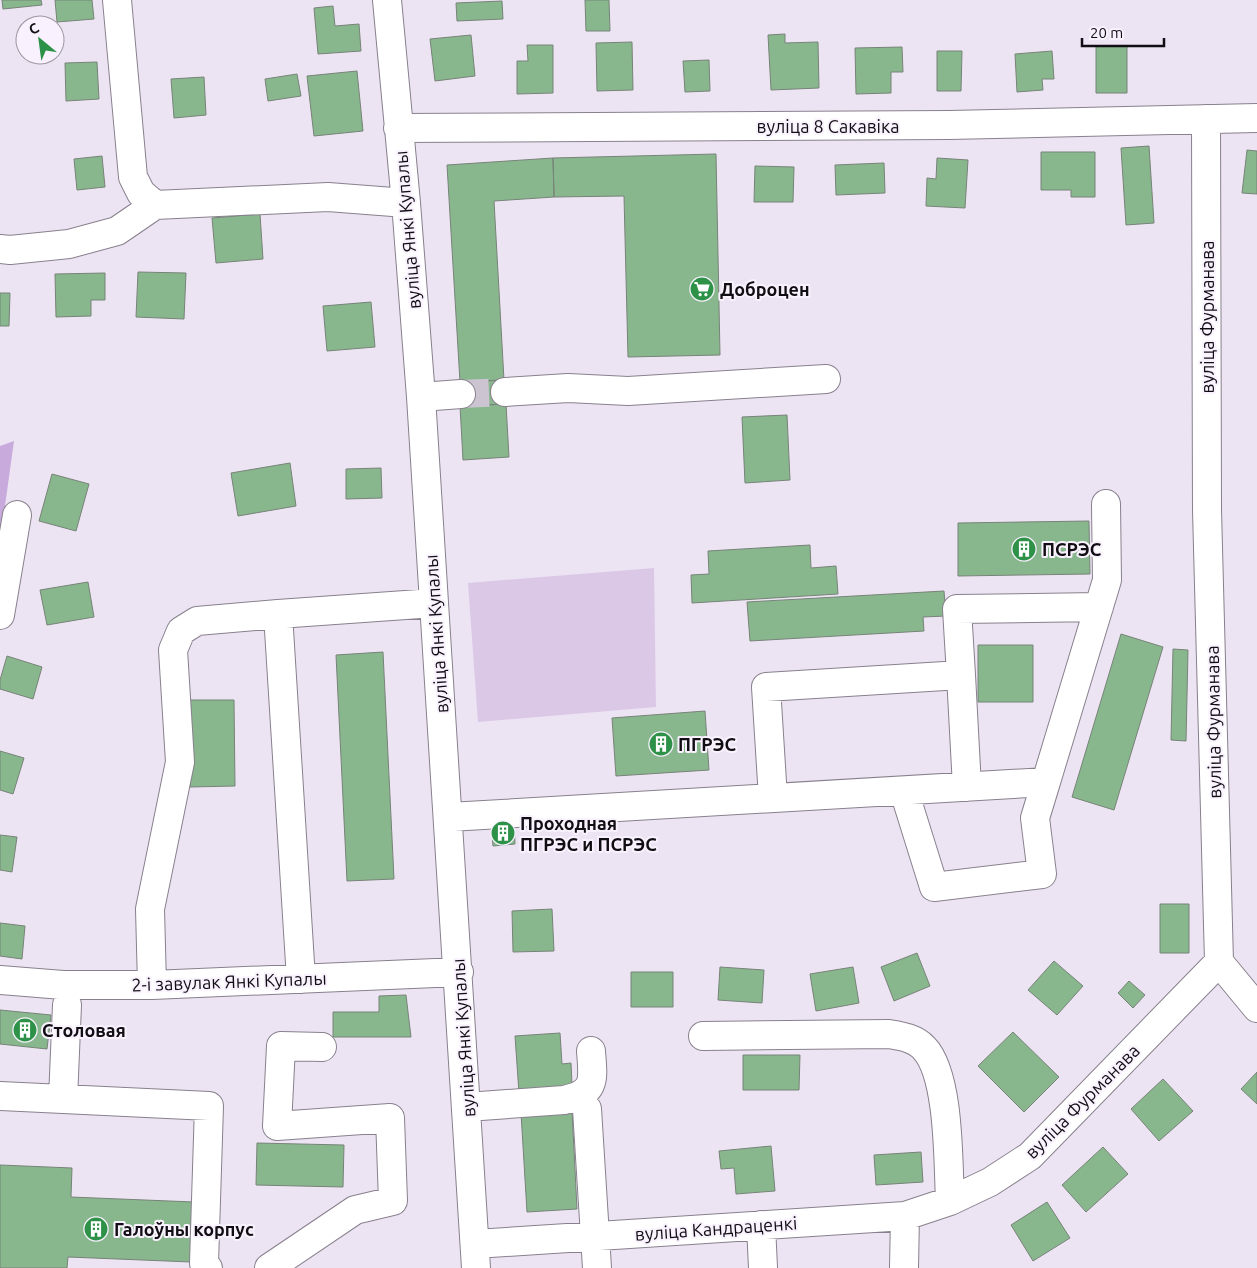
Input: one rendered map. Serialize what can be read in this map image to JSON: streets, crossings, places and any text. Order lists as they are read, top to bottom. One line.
{"streets":{"street":["вуліца 8 Сакавіка","вуліца Янкі Купалы","вуліца Фурманава","2-і завулак Янкі Купалы","вуліца Кандраценкі"]},"crossings":[["вуліца 8 Сакавіка","вуліца Янкі Купалы"],["вуліца 8 Сакавіка","вуліца Фурманава"],["вуліца Янкі Купалы","2-і завулак Янкі Купалы"],["вуліца Янкі Купалы","вуліца Кандраценкі"],["вуліца Фурманава","вуліца Кандраценкі"]],"places":{"supermarket":["Доброцен"],"building":["ПСРЭС","ПГРЭС","Проходная ПГРЭС и ПСРЭС","Столовая","Галоўны корпус"]},"scale_bar":"20 m","north":"top left"}
